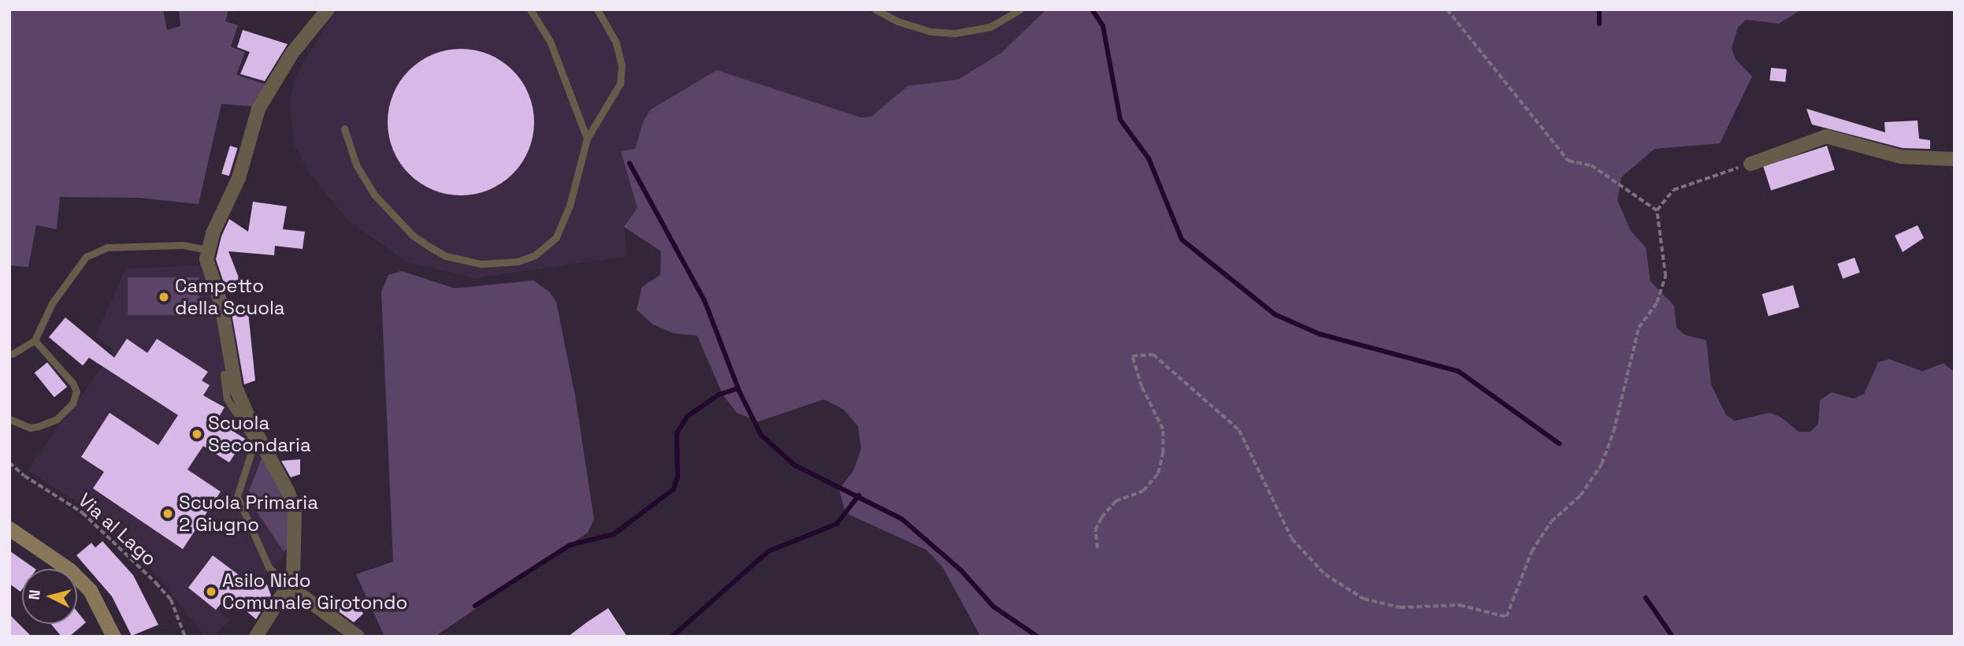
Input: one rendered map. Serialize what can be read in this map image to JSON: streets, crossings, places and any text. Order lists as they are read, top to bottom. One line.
{"streets":{"path":["Via al Lago"]},"places":["Campetto della Scuola","Scuola Secondaria","Scuola Primaria 2 Giugno","Asilo Nido Comunale Girotondo"],"north":"left"}
